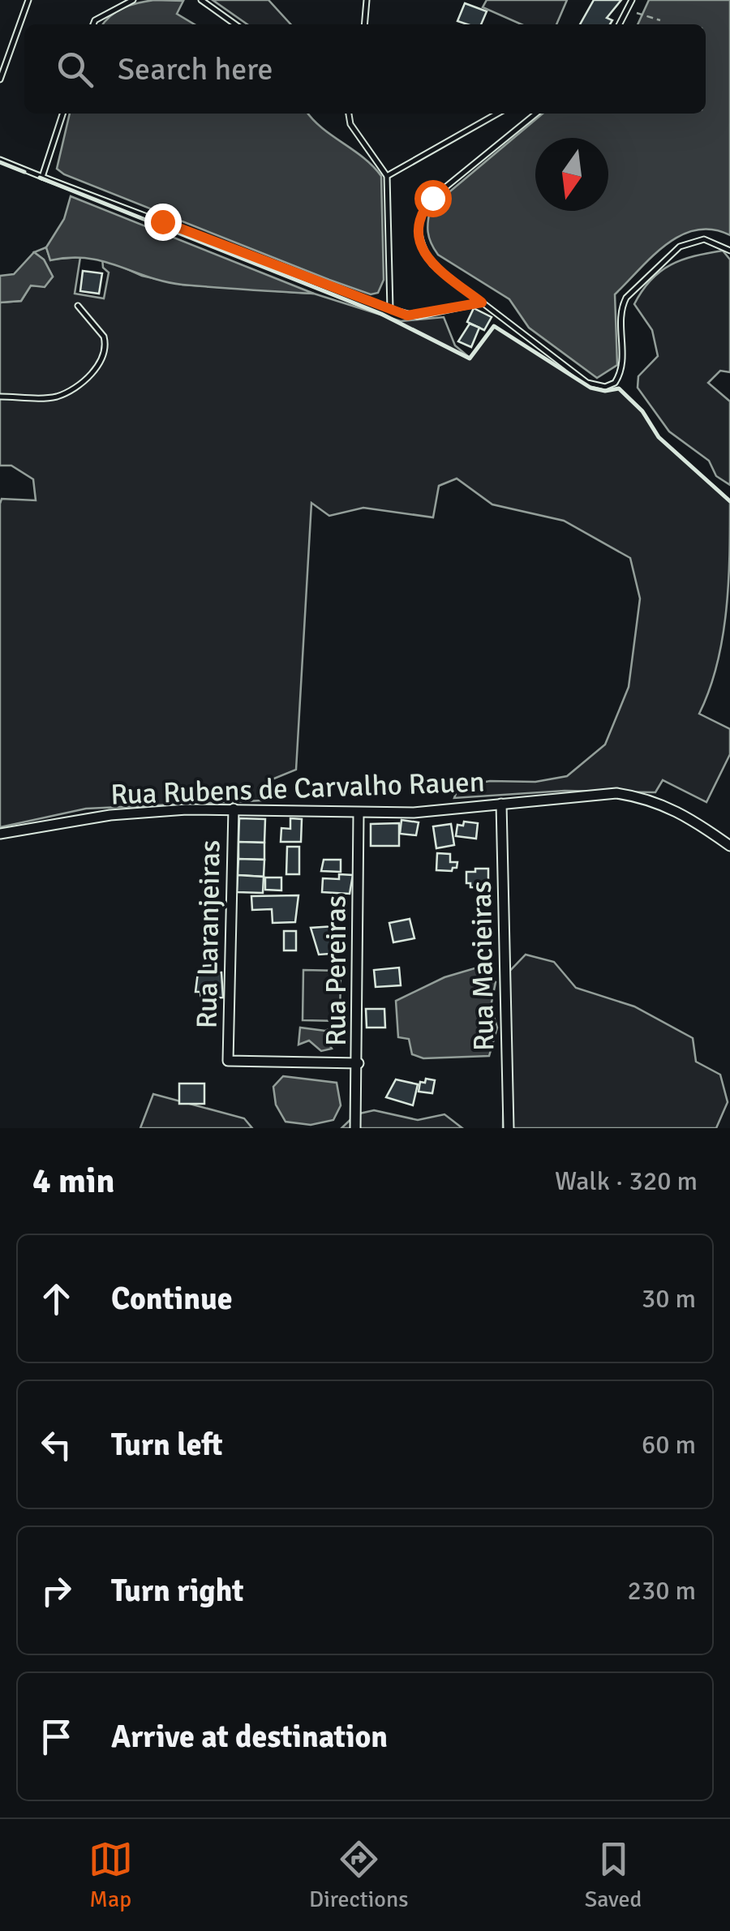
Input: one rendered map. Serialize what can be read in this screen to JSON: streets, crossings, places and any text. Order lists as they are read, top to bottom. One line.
{"streets":{"street":["Rua Rubens de Carvalho Rauen","Rua Laranjeiras","Rua Macieiras","Rua Pereiras"]},"crossings":[["Rua Rubens de Carvalho Rauen","Rua Laranjeiras"],["Rua Rubens de Carvalho Rauen","Rua Macieiras"],["Rua Rubens de Carvalho Rauen","Rua Pereiras"],["Rua Laranjeiras","Rua Pereiras"]],"north":"bottom","page":{"search":"Search here","heading":["4 min","Walk · 320 m"],"list":[["Continue","30 m"],["Turn left","60 m"],["Turn right","230 m"],"Arrive at destination"],"nav":["Map","Directions","Saved"]}}
